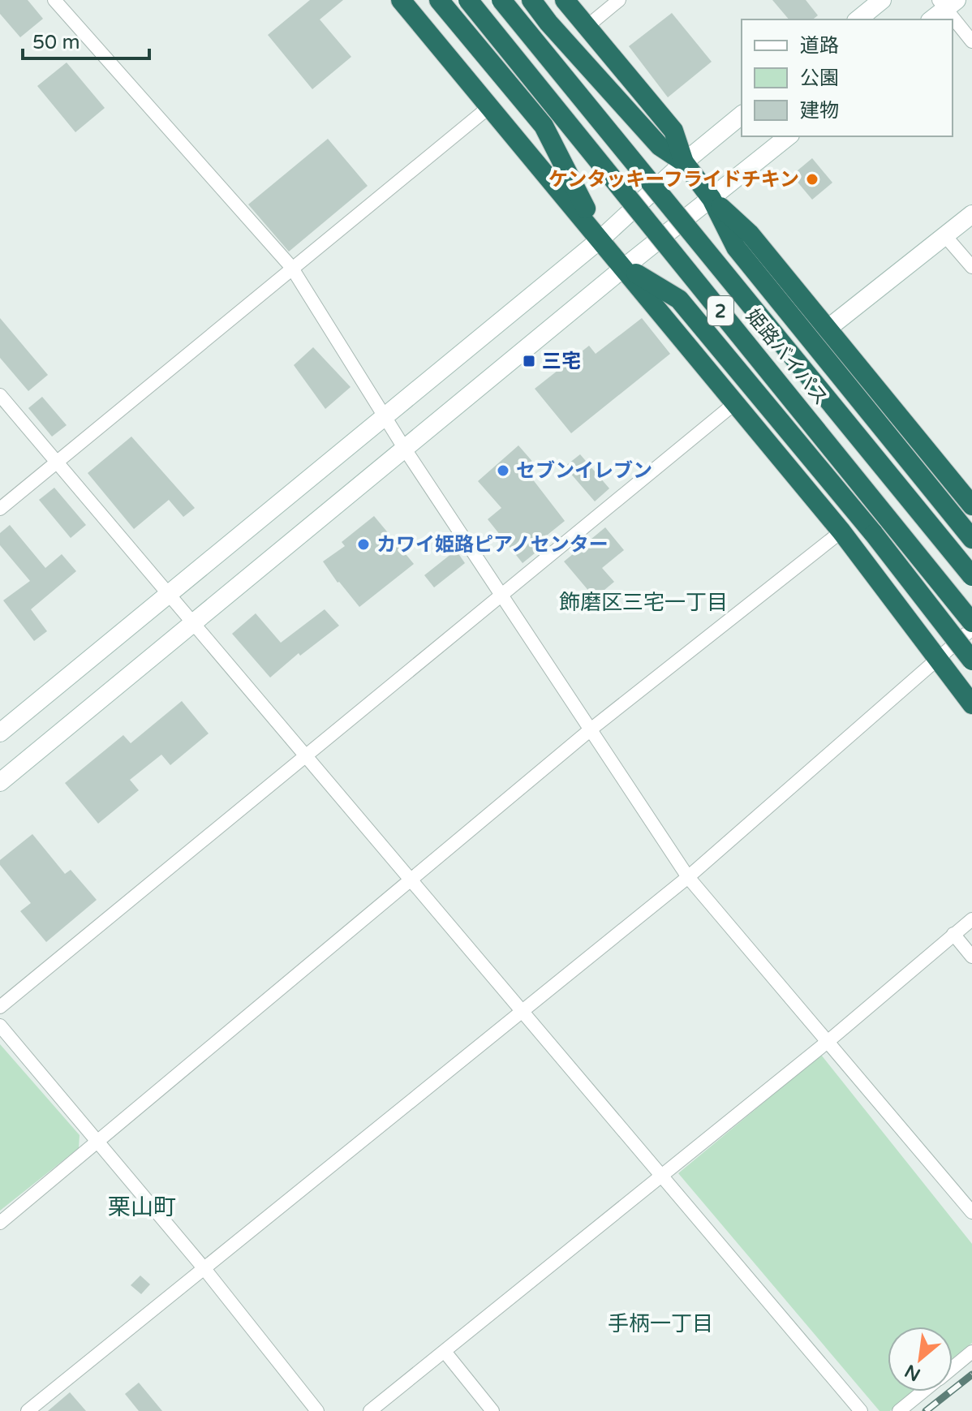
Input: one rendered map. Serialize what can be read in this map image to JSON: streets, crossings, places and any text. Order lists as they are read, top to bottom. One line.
{"streets":{"highway":["2","姫路バイパス"]},"districts":["飾磨区三宅一丁目","栗山町","手柄一丁目"],"places":{"other":["ケンタッキーフライドチキン","セブンイレブン","カワイ姫路ピアノセンター"],"transit":["三宅"]},"legend":["道路","公園","建物"],"scale_bar":"50 m","north":"bottom left"}
